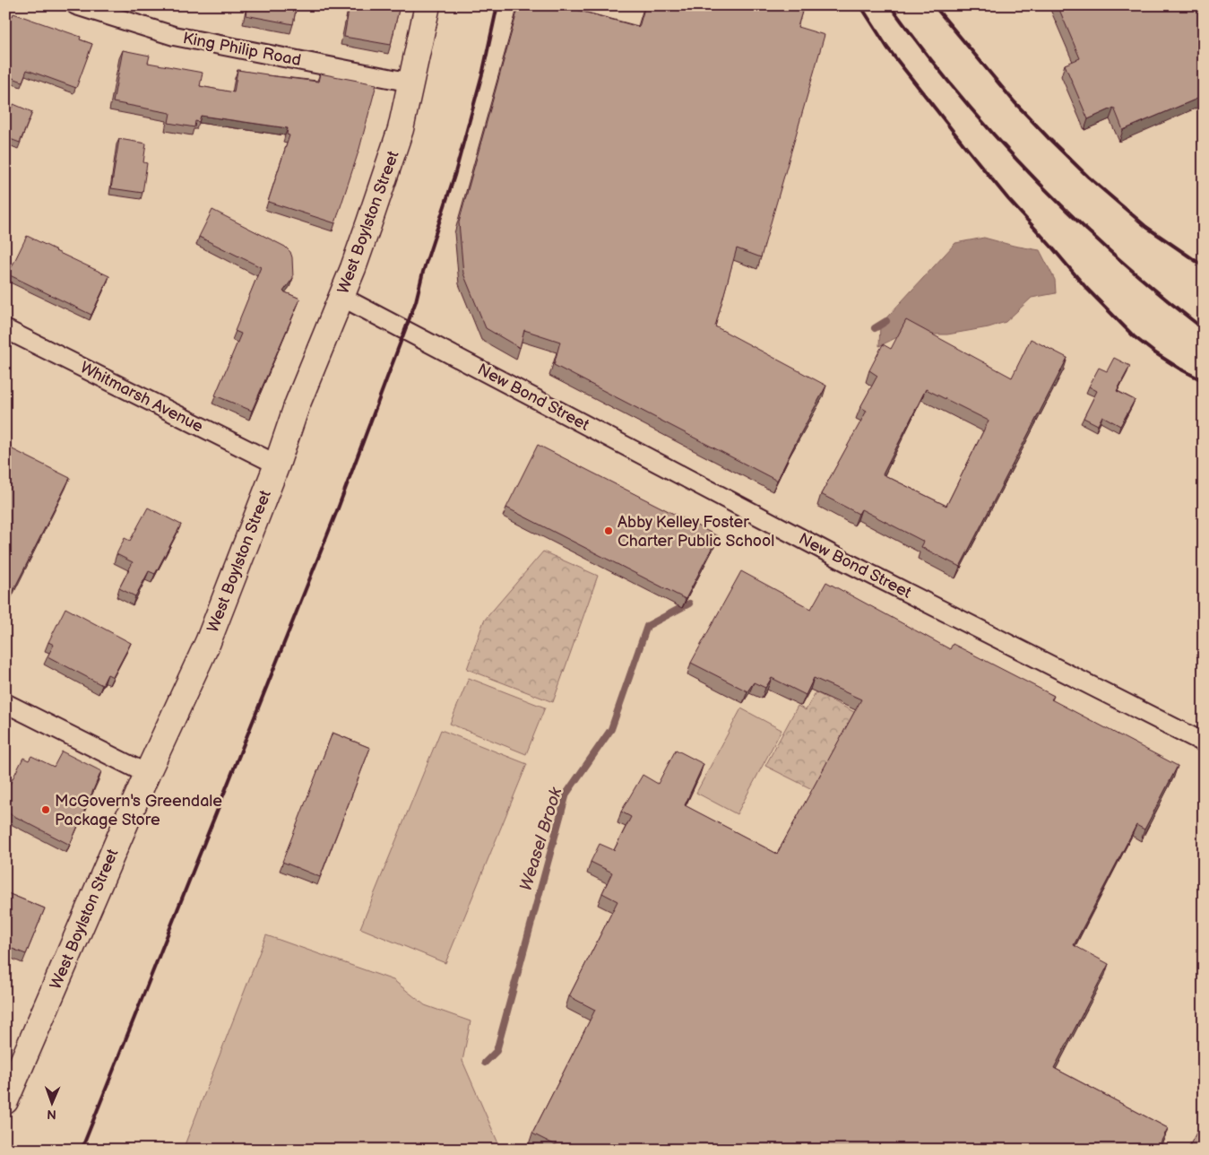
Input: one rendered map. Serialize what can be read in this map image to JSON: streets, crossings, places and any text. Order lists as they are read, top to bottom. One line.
{"streets":{"main road":["West Boylston Street"],"street":["King Philip Road","Whitmarsh Avenue","New Bond Street"]},"crossings":[["King Philip Road","West Boylston Street"],["West Boylston Street","Whitmarsh Avenue"],["West Boylston Street","New Bond Street"]],"water":["Weasel Brook"],"places":["Abby Kelley Foster Charter Public School","McGovern's Greendale Package Store"],"north":"bottom"}
